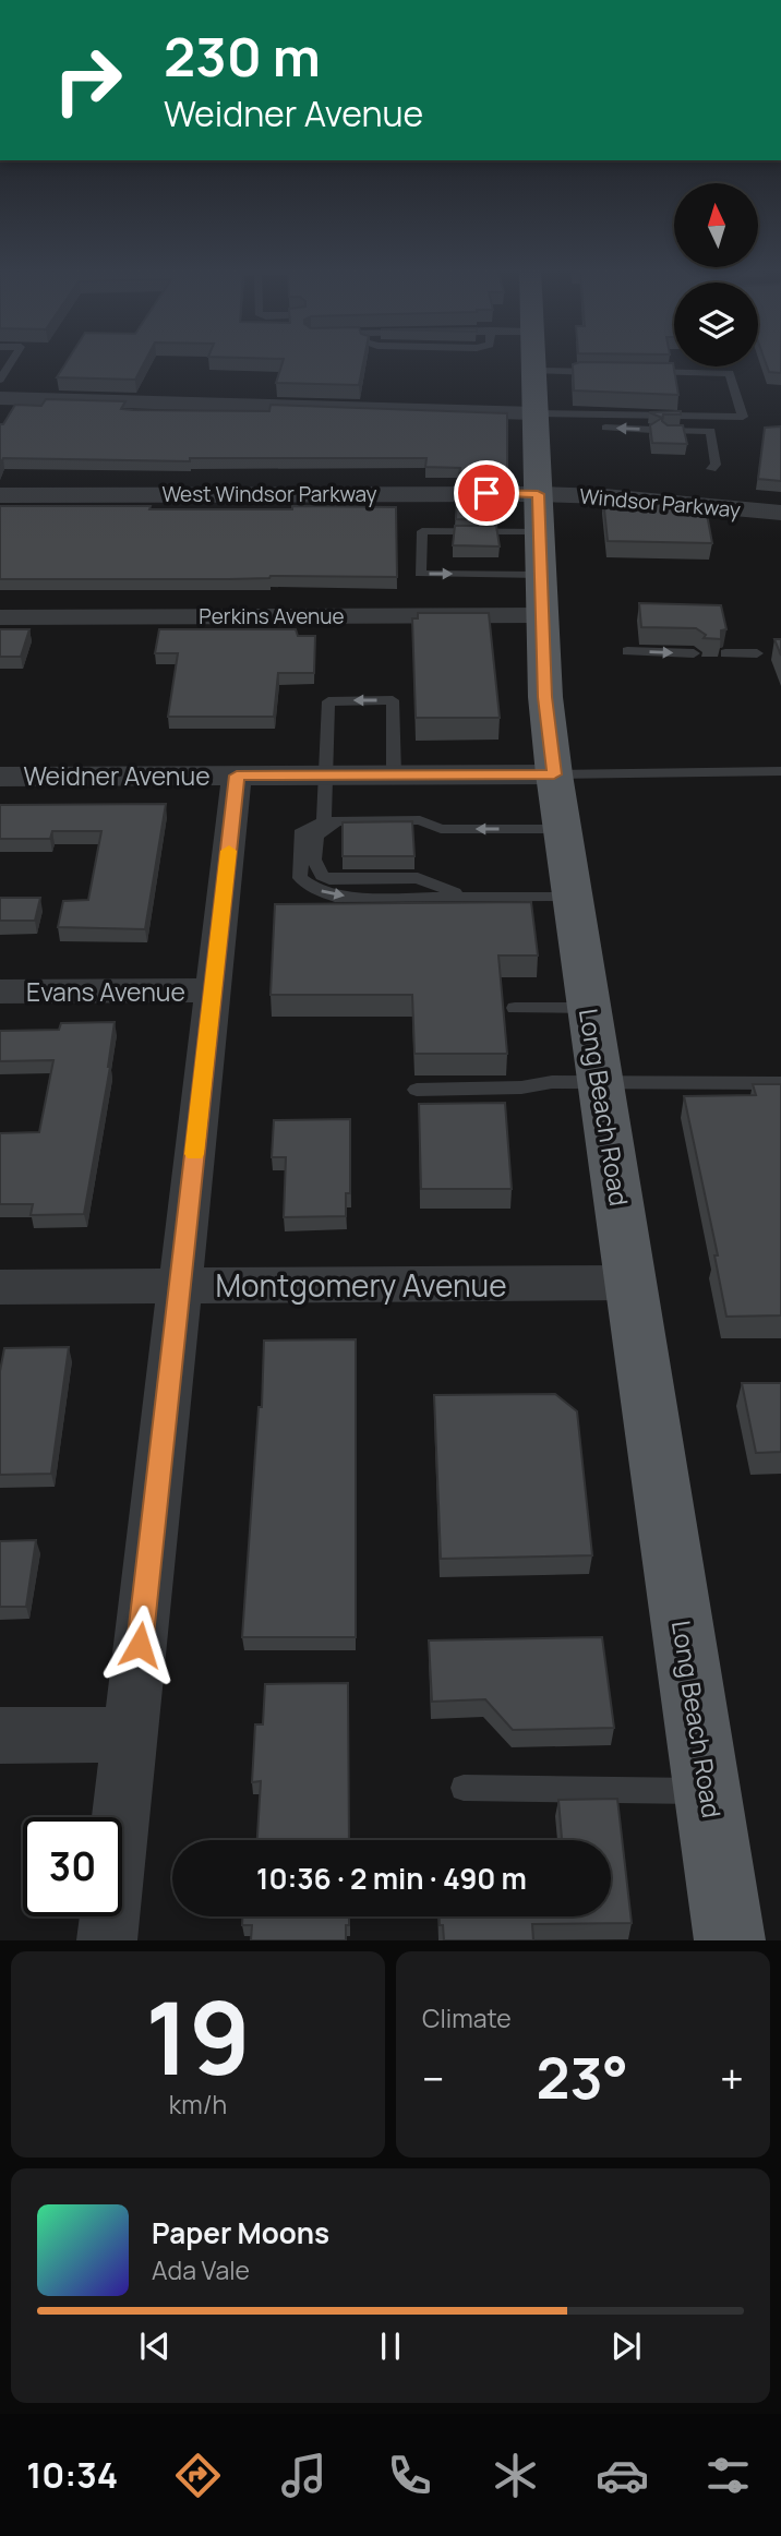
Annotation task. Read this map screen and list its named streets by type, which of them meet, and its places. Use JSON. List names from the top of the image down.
{
  "streets": {
    "main road": ["Long Beach Road"],
    "street": [
      "West Windsor Parkway",
      "Windsor Parkway",
      "Perkins Avenue",
      "Weidner Avenue",
      "Evans Avenue",
      "Montgomery Avenue"
    ]
  },
  "crossings": [
    ["West Windsor Parkway", "Windsor Parkway"],
    ["West Windsor Parkway", "Long Beach Road"],
    ["Windsor Parkway", "Long Beach Road"],
    ["Perkins Avenue", "Long Beach Road"],
    ["Weidner Avenue", "Long Beach Road"],
    ["Long Beach Road", "Montgomery Avenue"]
  ],
  "north": "top",
  "page": {
    "turn": ["230 m", "Weidner Avenue"],
    "limit": "30",
    "trip": "10:36 · 2 min · 490 m",
    "tile": [
      ["19", "km/h"],
      "Climate"
    ],
    "heat": ["−", "23°", "+"],
    "song": ["Paper Moons", "Ada Vale"],
    "tabs": "10:34"
  }
}
